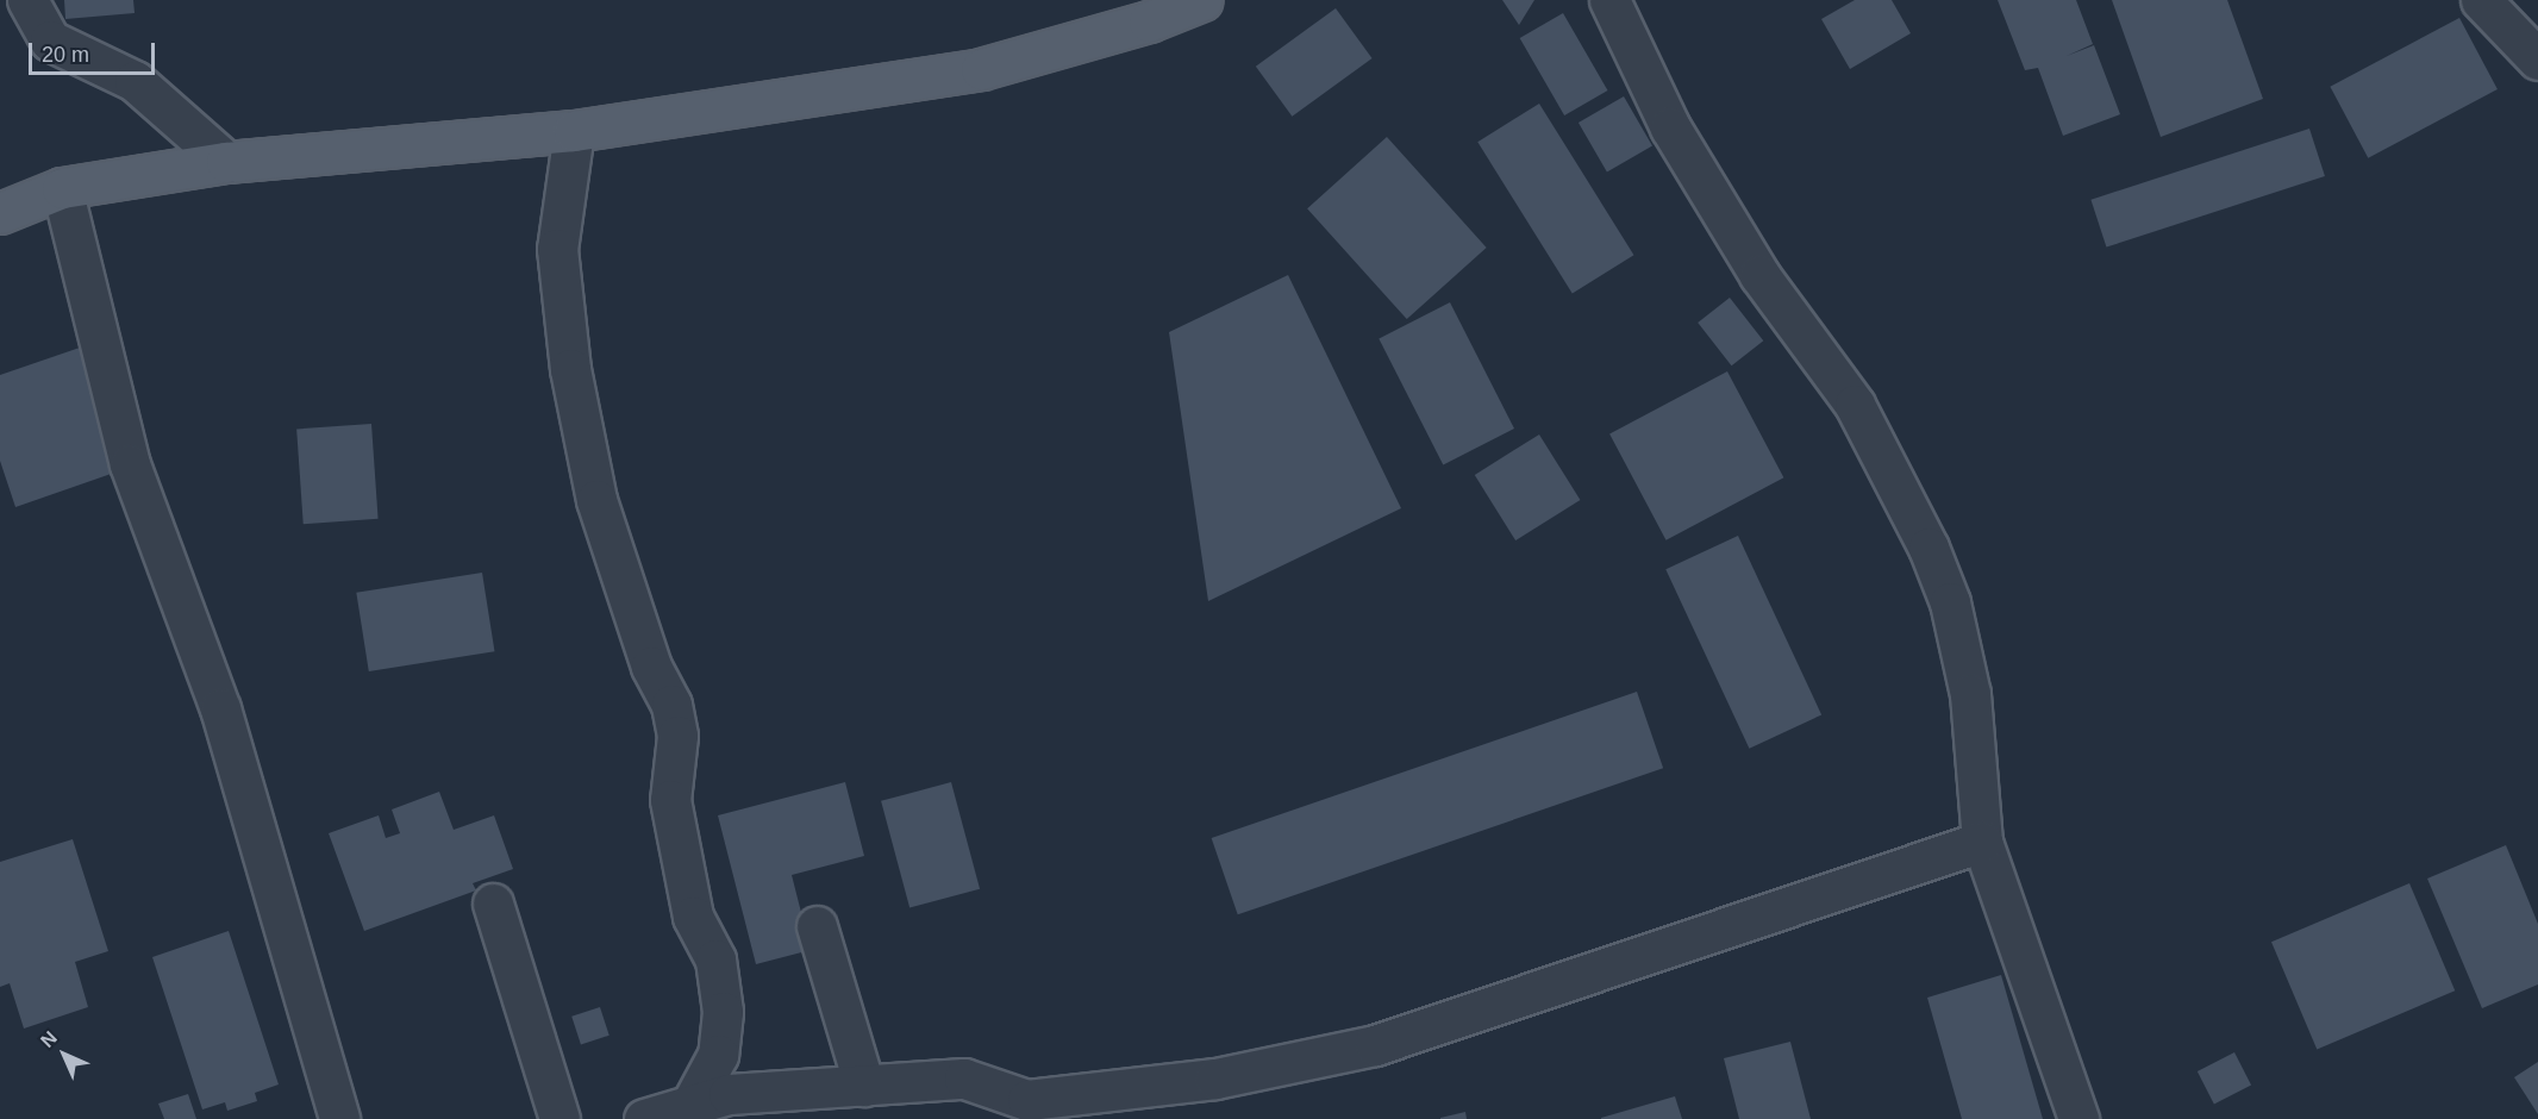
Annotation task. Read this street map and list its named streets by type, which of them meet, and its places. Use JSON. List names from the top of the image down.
{
  "scale_bar": "20 m",
  "north": "top left"
}
